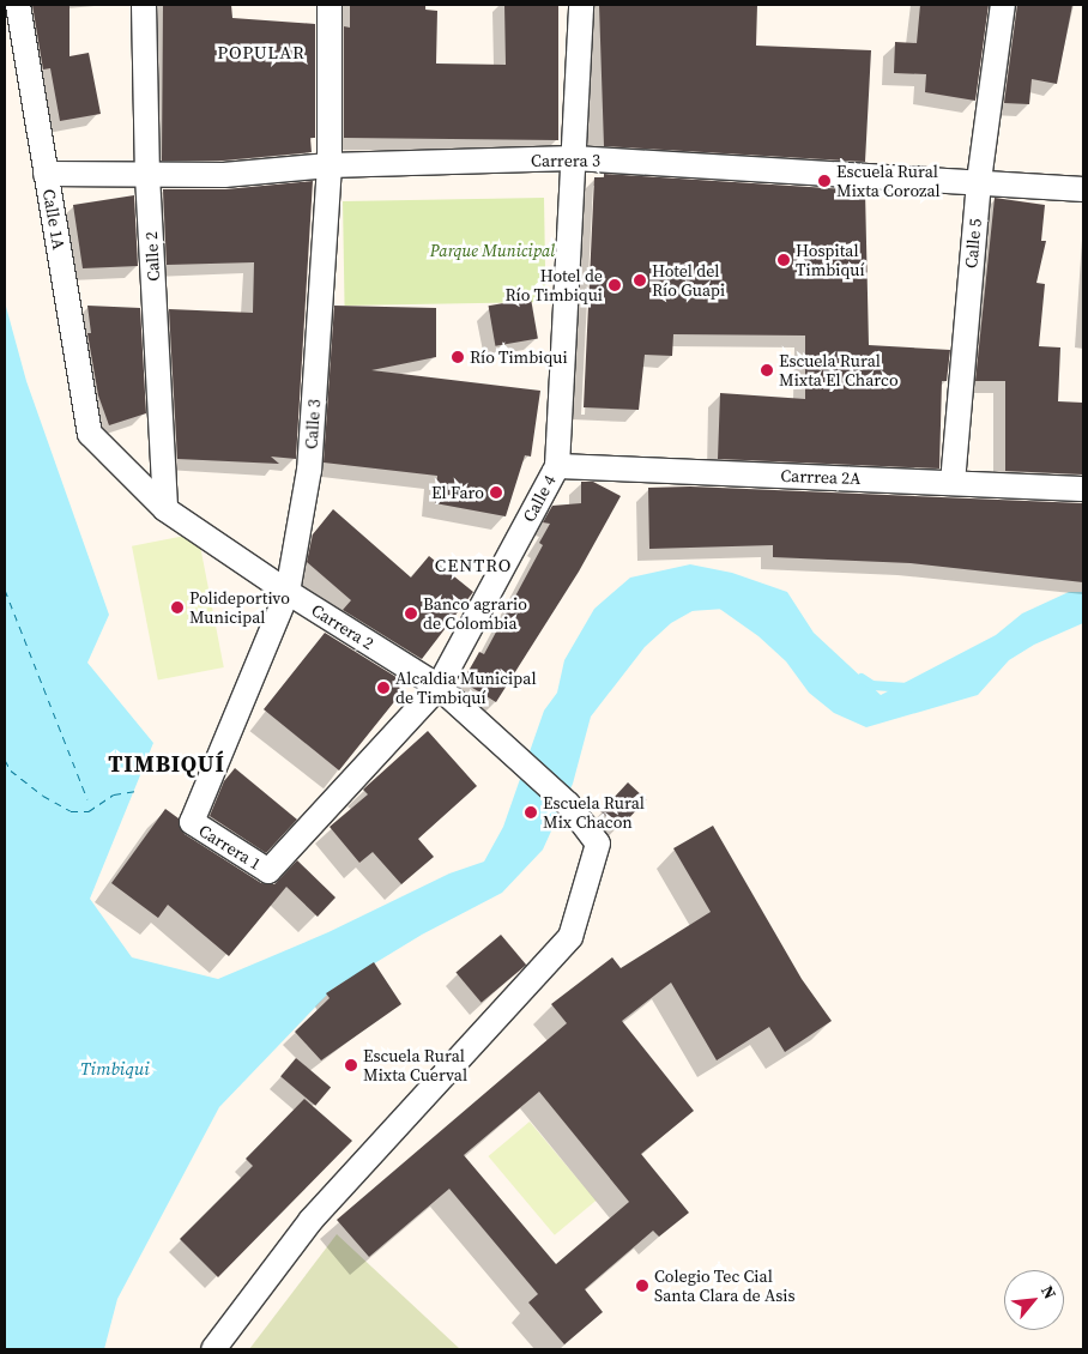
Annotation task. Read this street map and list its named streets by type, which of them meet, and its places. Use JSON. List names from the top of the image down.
{
  "streets": {
    "street": [
      "Carrera 3",
      "Calle 1A",
      "Calle 5",
      "Calle 2",
      "Calle 3",
      "Carrrea 2A",
      "Calle 4",
      "Carrera 2",
      "Carrera 1"
    ]
  },
  "crossings": [
    ["Carrera 3", "Calle 1A"],
    ["Carrera 3", "Calle 5"],
    ["Carrera 3", "Calle 2"],
    ["Carrera 3", "Calle 3"],
    ["Carrera 3", "Calle 4"],
    ["Calle 1A", "Carrera 2"],
    ["Calle 5", "Carrrea 2A"],
    ["Calle 2", "Carrera 2"],
    ["Calle 3", "Carrera 2"],
    ["Calle 3", "Carrera 1"],
    ["Carrrea 2A", "Calle 4"],
    ["Calle 4", "Carrera 2"],
    ["Calle 4", "Carrera 1"]
  ],
  "districts": ["POPULAR", "CENTRO", "TIMBIQUÍ"],
  "water": ["Timbiqui"],
  "parks": ["Parque Municipal"],
  "places": [
    "Escuela Rural Mixta Corozal",
    "Hospital Timbiquí",
    "Hotel del Río Guapi",
    "Hotel de Río Timbiqui",
    "Río Timbiqui",
    "Escuela Rural Mixta El Charco",
    "El Faro",
    "Polideportivo Municipal",
    "Banco agrario de Colombia",
    "Alcaldia Municipal de Timbiquí",
    "Escuela Rural Mix Chacon",
    "Escuela Rural Mixta Cuerval",
    "Colegio Tec Cial Santa Clara de Asis"
  ],
  "north": "top right"
}
